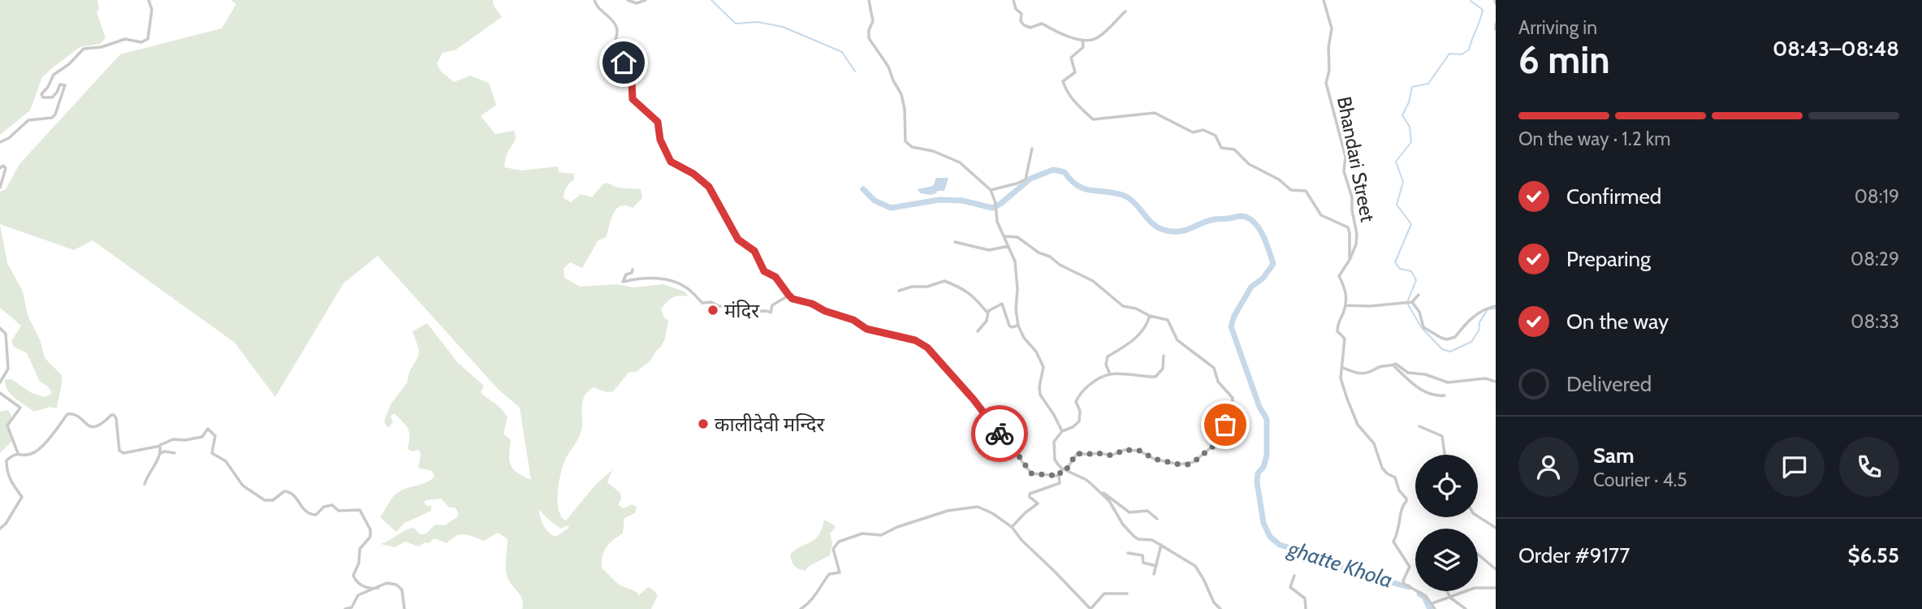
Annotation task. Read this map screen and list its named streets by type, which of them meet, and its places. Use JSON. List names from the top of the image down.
{
  "streets": {
    "street": ["Bhandari Street"]
  },
  "water": ["ghatte Khola"],
  "places": ["मंदिर", "कालीदेवी मन्दिर"],
  "page": {
    "heading": ["6 min", "Arriving in", "08:43–08:48"],
    "panel": [
      "Sam",
      "Courier · 4.5",
      "Order #9177",
      "$6.55"
    ],
    "bar": "On the way · 1.2 km",
    "list": [
      ["Confirmed", "08:19"],
      ["Preparing", "08:29"],
      ["On the way", "08:33"],
      "Delivered"
    ]
  }
}
